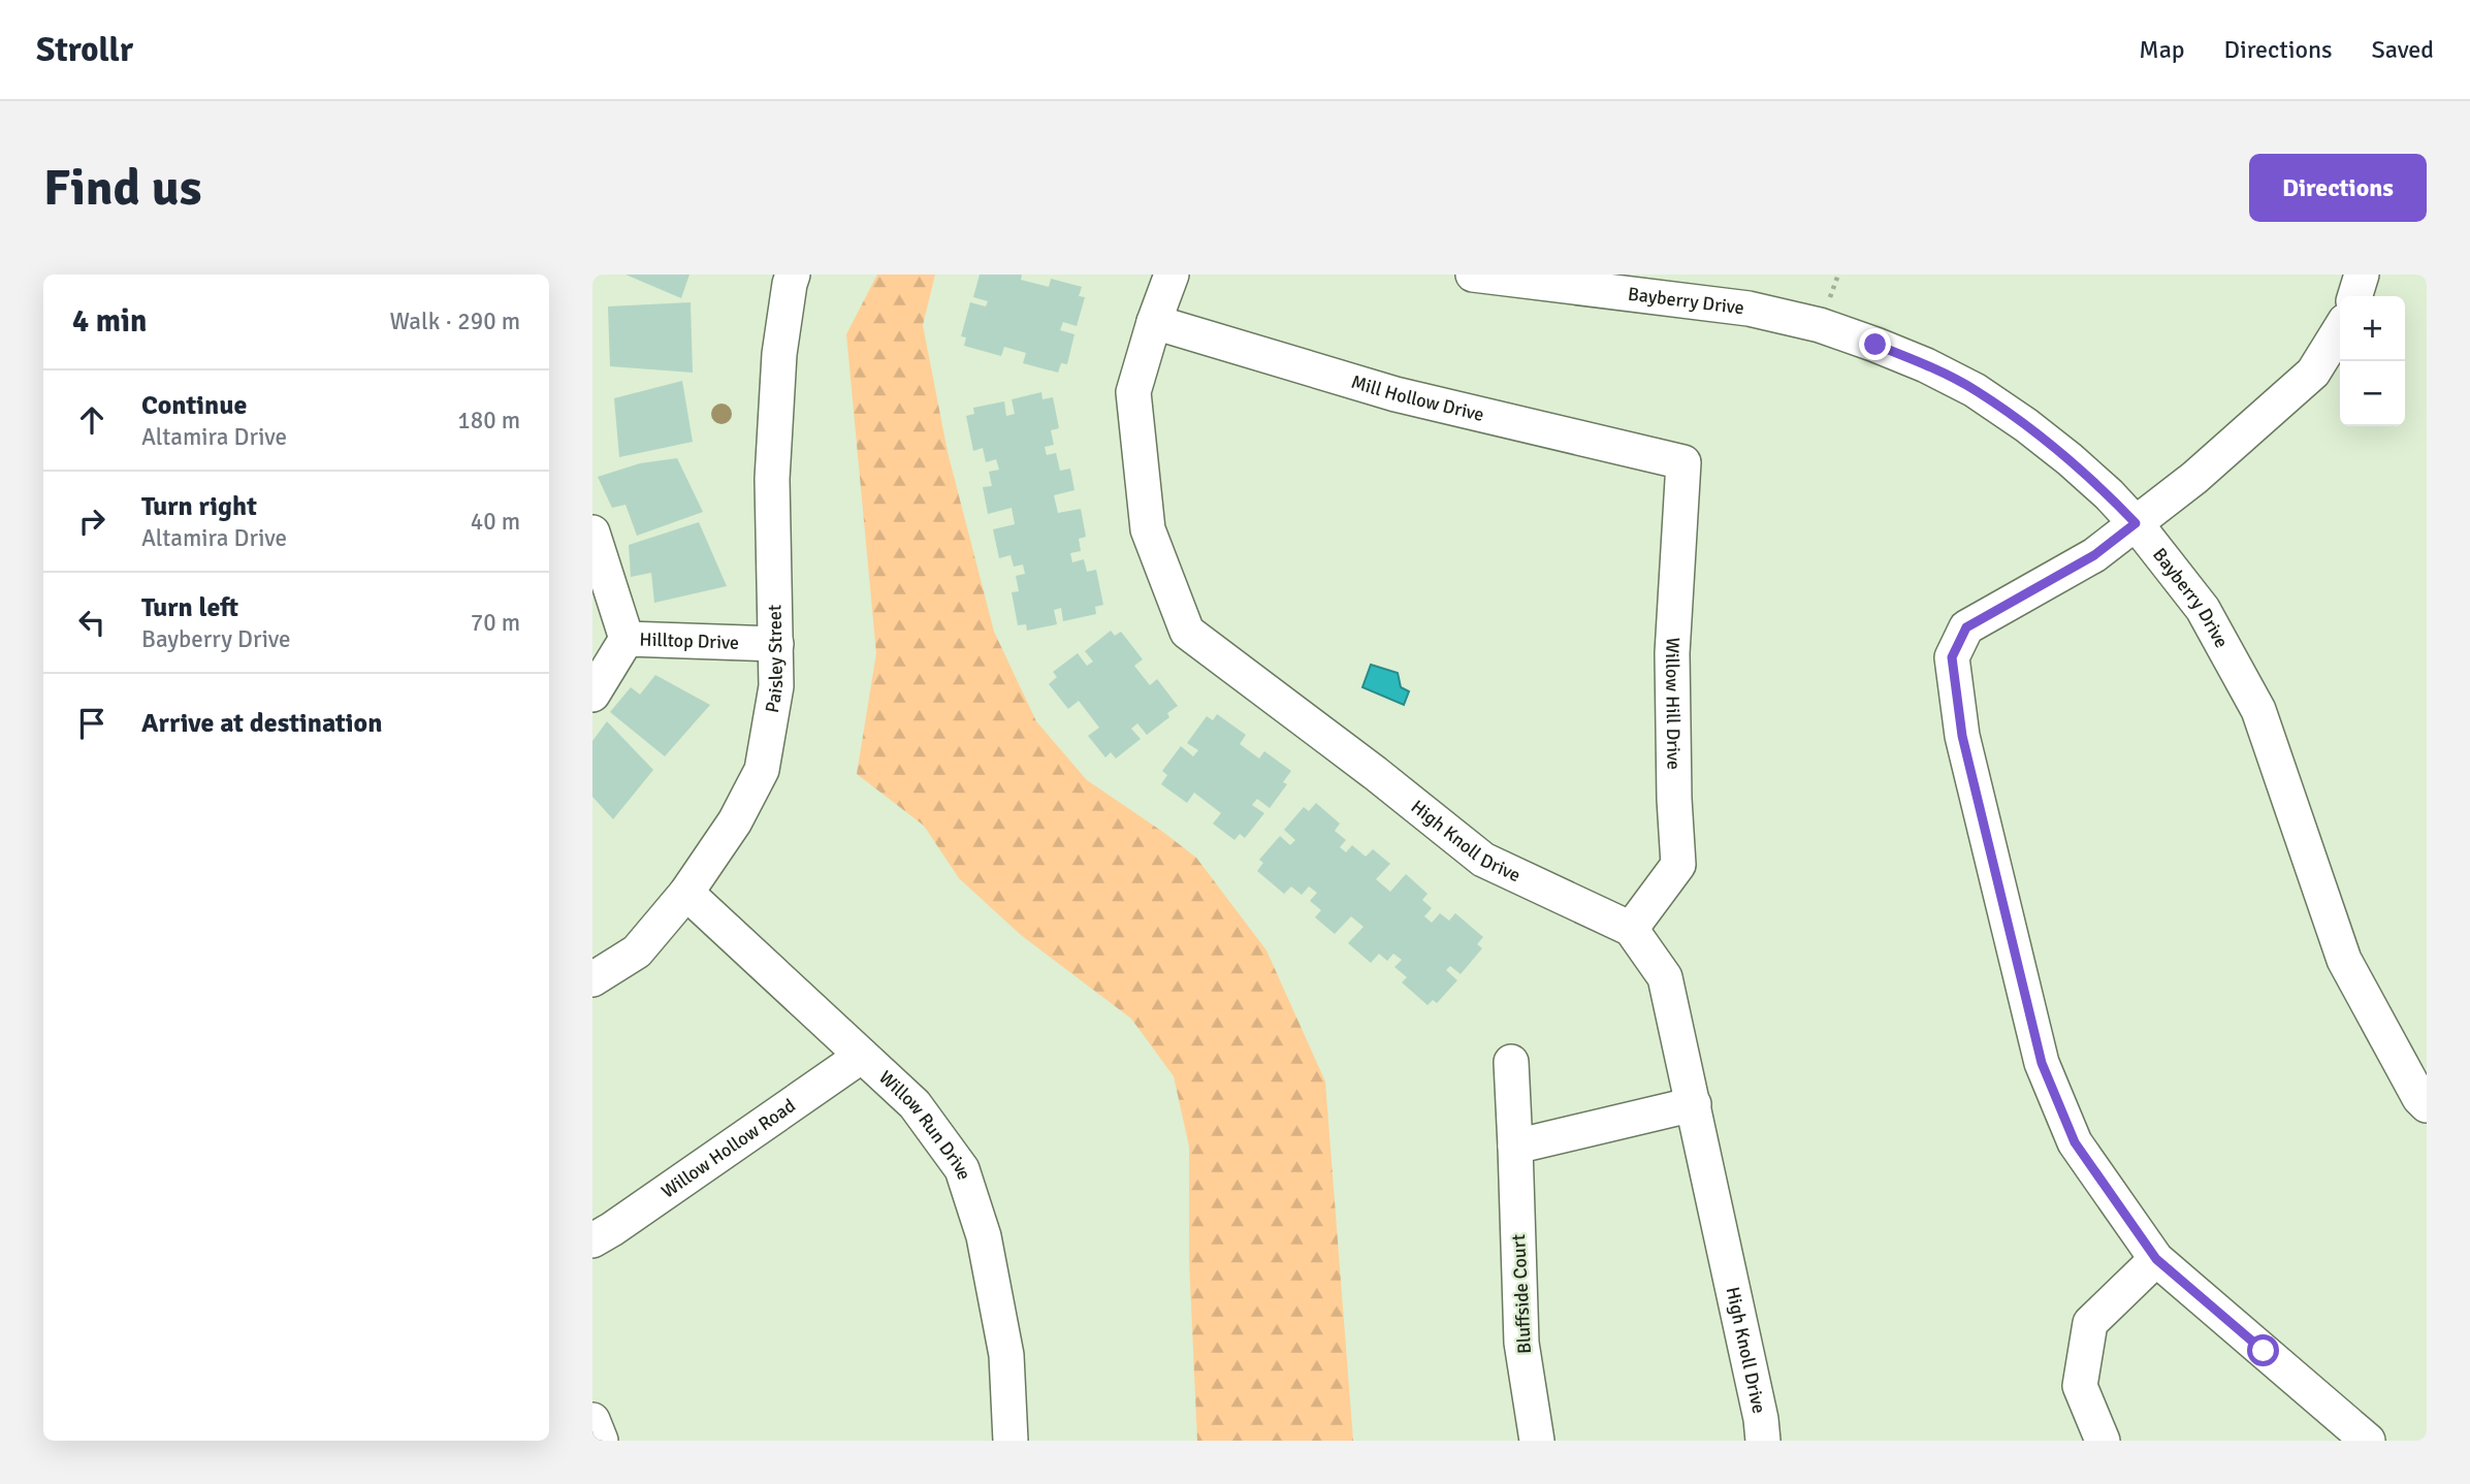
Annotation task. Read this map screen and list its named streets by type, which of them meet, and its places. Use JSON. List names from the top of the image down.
{
  "streets": {
    "street": [
      "Bayberry Drive",
      "Mill Hollow Drive",
      "Hilltop Drive",
      "Paisley Street",
      "Willow Hill Drive",
      "High Knoll Drive",
      "Willow Run Drive",
      "Willow Hollow Road",
      "Bluffside Court"
    ]
  },
  "crossings": [
    ["Mill Hollow Drive", "Willow Hill Drive"],
    ["Mill Hollow Drive", "High Knoll Drive"],
    ["Hilltop Drive", "Paisley Street"],
    ["Paisley Street", "Willow Run Drive"],
    ["Willow Hill Drive", "High Knoll Drive"],
    ["Willow Run Drive", "Willow Hollow Road"]
  ],
  "page": {
    "header": "Strollr",
    "nav": ["Map", "Directions", "Saved"],
    "buttons": "Directions",
    "title": "Find us",
    "heading": ["4 min", "Walk · 290 m"],
    "map_buttons": ["+", "−"],
    "list": [
      ["Continue", "Altamira Drive", "180 m"],
      ["Turn right", "Altamira Drive", "40 m"],
      ["Turn left", "Bayberry Drive", "70 m"],
      "Arrive at destination"
    ]
  }
}
